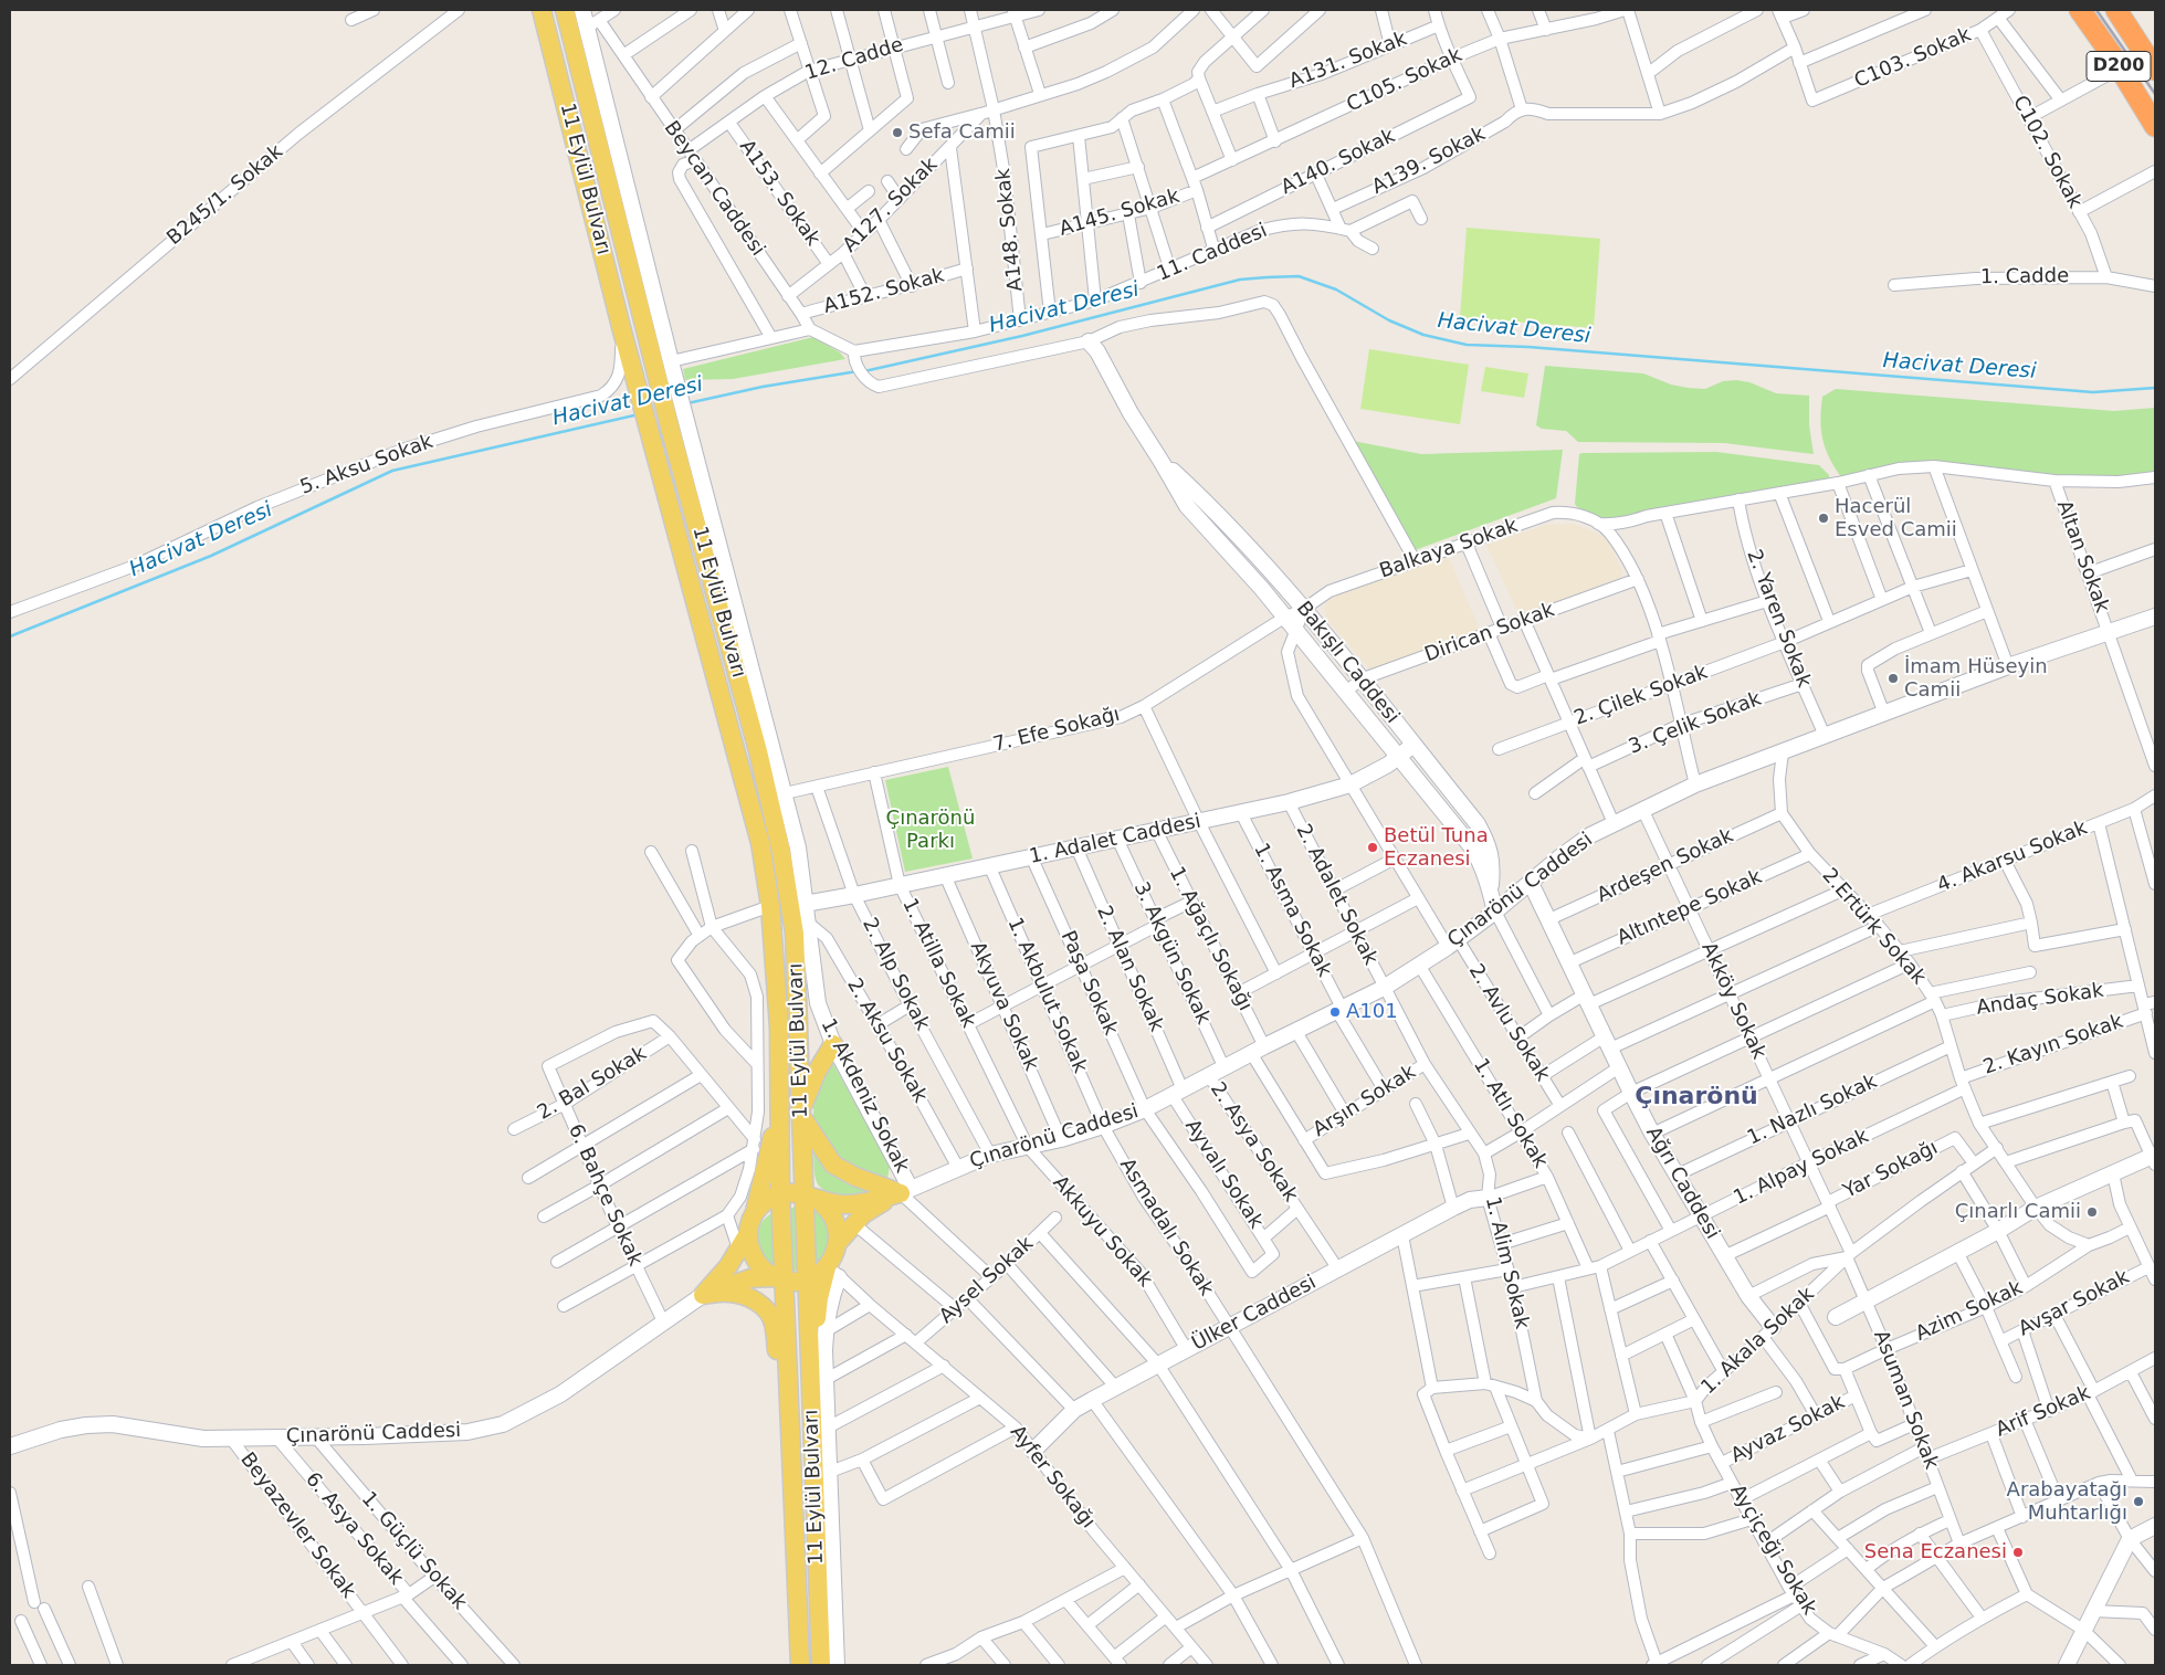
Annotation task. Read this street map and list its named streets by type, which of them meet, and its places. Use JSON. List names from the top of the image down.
{
  "streets": {
    "highway": ["D200"],
    "main road": [
      "11 Eylül Bulvarı",
      "Bakışlı Caddesi",
      "1. Adalet Caddesi",
      "Çınarönü Caddesi",
      "1. Akdeniz Sokak",
      "Ağrı Caddesi",
      "Ülker Caddesi"
    ],
    "street": [
      "C103. Sokak",
      "12. Cadde",
      "A131. Sokak",
      "C105. Sokak",
      "C102. Sokak",
      "A139. Sokak",
      "A140. Sokak",
      "Beycan Caddesi",
      "A153. Sokak",
      "B245/1. Sokak",
      "A127. Sokak",
      "A145. Sokak",
      "A148. Sokak",
      "11. Caddesi",
      "1. Cadde",
      "A152. Sokak",
      "5. Aksu Sokak",
      "Balkaya Sokak",
      "Altan Sokak",
      "2. Yaren Sokak",
      "Dirican Sokak",
      "2. Çilek Sokak",
      "3. Çelik Sokak",
      "7. Efe Sokağı",
      "4. Akarsu Sokak",
      "Ardeşen Sokak",
      "2. Adalet Sokak",
      "Altıntepe Sokak",
      "1. Asma Sokak",
      "2.Ertürk Sokak",
      "1. Ağaçlı Sokağı",
      "3. Akgün Sokak",
      "1. Atilla Sokak",
      "2. Alan Sokak",
      "2. Alp Sokak",
      "Paşa Sokak",
      "1. Akbulut Sokak",
      "Andaç Sokak",
      "Akköy Sokak",
      "Akyuva Sokak",
      "2. Avlu Sokak",
      "2. Aksu Sokak",
      "2. Kayın Sokak",
      "2. Bal Sokak",
      "Arşın Sokak",
      "1. Nazlı Sokak",
      "1. Atlı Sokak",
      "2. Asya Sokak",
      "1. Alpay Sokak",
      "Yar Sokağı",
      "Ayvalı Sokak",
      "6. Bahçe Sokak",
      "Asmadalı Sokak",
      "Akkuyu Sokak",
      "1. Alim Sokak",
      "Aysel Sokak",
      "Avşar Sokak",
      "Azim Sokak",
      "1. Akala Sokak",
      "Asuman Sokak",
      "Arif Sokak",
      "Ayvaz Sokak",
      "Ayfer Sokağı",
      "Beyazevler Sokak",
      "6. Asya Sokak",
      "Ayçiçeği Sokak",
      "1. Güçlü Sokak"
    ]
  },
  "crossings": [
    ["C103. Sokak", "C102. Sokak"],
    ["12. Cadde", "Beycan Caddesi"],
    ["12. Cadde", "A153. Sokak"],
    ["12. Cadde", "A148. Sokak"],
    ["C105. Sokak", "A140. Sokak"],
    ["C102. Sokak", "1. Cadde"],
    ["11 Eylül Bulvarı", "5. Aksu Sokak"],
    ["11 Eylül Bulvarı", "1. Akdeniz Sokak"],
    ["11 Eylül Bulvarı", "Aysel Sokak"],
    ["Beycan Caddesi", "A127. Sokak"],
    ["Beycan Caddesi", "A152. Sokak"],
    ["A153. Sokak", "A127. Sokak"],
    ["A127. Sokak", "A148. Sokak"],
    ["A148. Sokak", "11. Caddesi"],
    ["Balkaya Sokak", "Bakışlı Caddesi"],
    ["Balkaya Sokak", "7. Efe Sokağı"],
    ["Balkaya Sokak", "2. Avlu Sokak"],
    ["Altan Sokak", "Çınarönü Caddesi"],
    ["2. Yaren Sokak", "2. Çilek Sokak"],
    ["2. Yaren Sokak", "3. Çelik Sokak"],
    ["2. Yaren Sokak", "Çınarönü Caddesi"],
    ["Dirican Sokak", "Bakışlı Caddesi"],
    ["Bakışlı Caddesi", "7. Efe Sokağı"],
    ["Bakışlı Caddesi", "1. Adalet Caddesi"],
    ["Bakışlı Caddesi", "Çınarönü Caddesi"],
    ["Bakışlı Caddesi", "2. Avlu Sokak"],
    ["7. Efe Sokağı", "1. Atilla Sokak"],
    ["7. Efe Sokağı", "2. Alp Sokak"],
    ["7. Efe Sokağı", "2. Avlu Sokak"],
    ["7. Efe Sokağı", "1. Akdeniz Sokak"],
    ["1. Adalet Caddesi", "2. Adalet Sokak"],
    ["1. Adalet Caddesi", "1. Asma Sokak"],
    ["1. Adalet Caddesi", "1. Ağaçlı Sokağı"],
    ["1. Adalet Caddesi", "3. Akgün Sokak"],
    ["1. Adalet Caddesi", "1. Atilla Sokak"],
    ["1. Adalet Caddesi", "2. Alan Sokak"],
    ["1. Adalet Caddesi", "2. Alp Sokak"],
    ["1. Adalet Caddesi", "Paşa Sokak"],
    ["1. Adalet Caddesi", "1. Akbulut Sokak"],
    ["1. Adalet Caddesi", "Akyuva Sokak"],
    ["1. Adalet Caddesi", "2. Avlu Sokak"],
    ["1. Adalet Caddesi", "1. Akdeniz Sokak"],
    ["4. Akarsu Sokak", "2.Ertürk Sokak"],
    ["Ardeşen Sokak", "2.Ertürk Sokak"],
    ["Ardeşen Sokak", "Akköy Sokak"],
    ["Ardeşen Sokak", "Ağrı Caddesi"],
    ["Çınarönü Caddesi", "2. Adalet Sokak"],
    ["Çınarönü Caddesi", "1. Asma Sokak"],
    ["Çınarönü Caddesi", "1. Ağaçlı Sokağı"],
    ["Çınarönü Caddesi", "3. Akgün Sokak"],
    ["Çınarönü Caddesi", "1. Atilla Sokak"],
    ["Çınarönü Caddesi", "2. Alan Sokak"],
    ["Çınarönü Caddesi", "2. Alp Sokak"],
    ["Çınarönü Caddesi", "Paşa Sokak"],
    ["Çınarönü Caddesi", "1. Akbulut Sokak"],
    ["Çınarönü Caddesi", "Akköy Sokak"],
    ["Çınarönü Caddesi", "Akyuva Sokak"],
    ["Çınarönü Caddesi", "2. Avlu Sokak"],
    ["Çınarönü Caddesi", "2. Aksu Sokak"],
    ["Çınarönü Caddesi", "1. Akdeniz Sokak"],
    ["Çınarönü Caddesi", "1. Atlı Sokak"],
    ["Çınarönü Caddesi", "2. Asya Sokak"],
    ["Çınarönü Caddesi", "Ayvalı Sokak"],
    ["Çınarönü Caddesi", "Ağrı Caddesi"],
    ["Çınarönü Caddesi", "6. Bahçe Sokak"],
    ["Çınarönü Caddesi", "Asmadalı Sokak"],
    ["Çınarönü Caddesi", "Akkuyu Sokak"],
    ["Çınarönü Caddesi", "1. Alim Sokak"],
    ["Çınarönü Caddesi", "Beyazevler Sokak"],
    ["Çınarönü Caddesi", "6. Asya Sokak"],
    ["Çınarönü Caddesi", "1. Güçlü Sokak"],
    ["2. Adalet Sokak", "1. Alim Sokak"],
    ["Altıntepe Sokak", "2.Ertürk Sokak"],
    ["Altıntepe Sokak", "Akköy Sokak"],
    ["Altıntepe Sokak", "Ağrı Caddesi"],
    ["1. Asma Sokak", "Arşın Sokak"],
    ["2.Ertürk Sokak", "Andaç Sokak"],
    ["2.Ertürk Sokak", "2. Kayın Sokak"],
    ["2.Ertürk Sokak", "1. Nazlı Sokak"],
    ["2.Ertürk Sokak", "1. Alpay Sokak"],
    ["2.Ertürk Sokak", "Azim Sokak"],
    ["2.Ertürk Sokak", "1. Akala Sokak"],
    ["1. Ağaçlı Sokağı", "Arşın Sokak"],
    ["1. Atilla Sokak", "Akkuyu Sokak"],
    ["2. Alan Sokak", "Ayvalı Sokak"],
    ["Paşa Sokak", "Ayvalı Sokak"],
    ["1. Akbulut Sokak", "Asmadalı Sokak"],
    ["Akköy Sokak", "1. Nazlı Sokak"],
    ["Akköy Sokak", "1. Alpay Sokak"],
    ["Akköy Sokak", "Yar Sokağı"],
    ["Akköy Sokak", "1. Akala Sokak"],
    ["Akköy Sokak", "Asuman Sokak"],
    ["2. Aksu Sokak", "1. Akdeniz Sokak"],
    ["2. Kayın Sokak", "1. Alpay Sokak"],
    ["2. Bal Sokak", "6. Bahçe Sokak"],
    ["Arşın Sokak", "1. Alim Sokak"],
    ["1. Nazlı Sokak", "Ağrı Caddesi"],
    ["1. Atlı Sokak", "1. Alpay Sokak"],
    ["2. Asya Sokak", "Ayvalı Sokak"],
    ["2. Asya Sokak", "Ülker Caddesi"],
    ["1. Alpay Sokak", "Ağrı Caddesi"],
    ["1. Alpay Sokak", "1. Alim Sokak"],
    ["Yar Sokağı", "1. Akala Sokak"],
    ["Ağrı Caddesi", "1. Akala Sokak"],
    ["Asmadalı Sokak", "Ülker Caddesi"],
    ["Akkuyu Sokak", "Ülker Caddesi"],
    ["1. Alim Sokak", "Ülker Caddesi"],
    ["Aysel Sokak", "Ayfer Sokağı"],
    ["Azim Sokak", "Asuman Sokak"],
    ["Ülker Caddesi", "Ayfer Sokağı"],
    ["1. Akala Sokak", "Asuman Sokak"],
    ["1. Akala Sokak", "Ayçiçeği Sokak"],
    ["Asuman Sokak", "Arif Sokak"],
    ["Ayvaz Sokak", "Ayçiçeği Sokak"]
  ],
  "districts": ["Çınarönü"],
  "water": ["Hacivat Deresi"],
  "parks": ["Çınarönü Parkı"],
  "places": [
    "Sefa Camii",
    "Hacerül Esved Camii",
    "İmam Hüseyin Camii",
    "Betül Tuna Eczanesi",
    "A101",
    "Çınarlı Camii",
    "Arabayatağı Muhtarlığı",
    "Sena Eczanesi"
  ]
}
